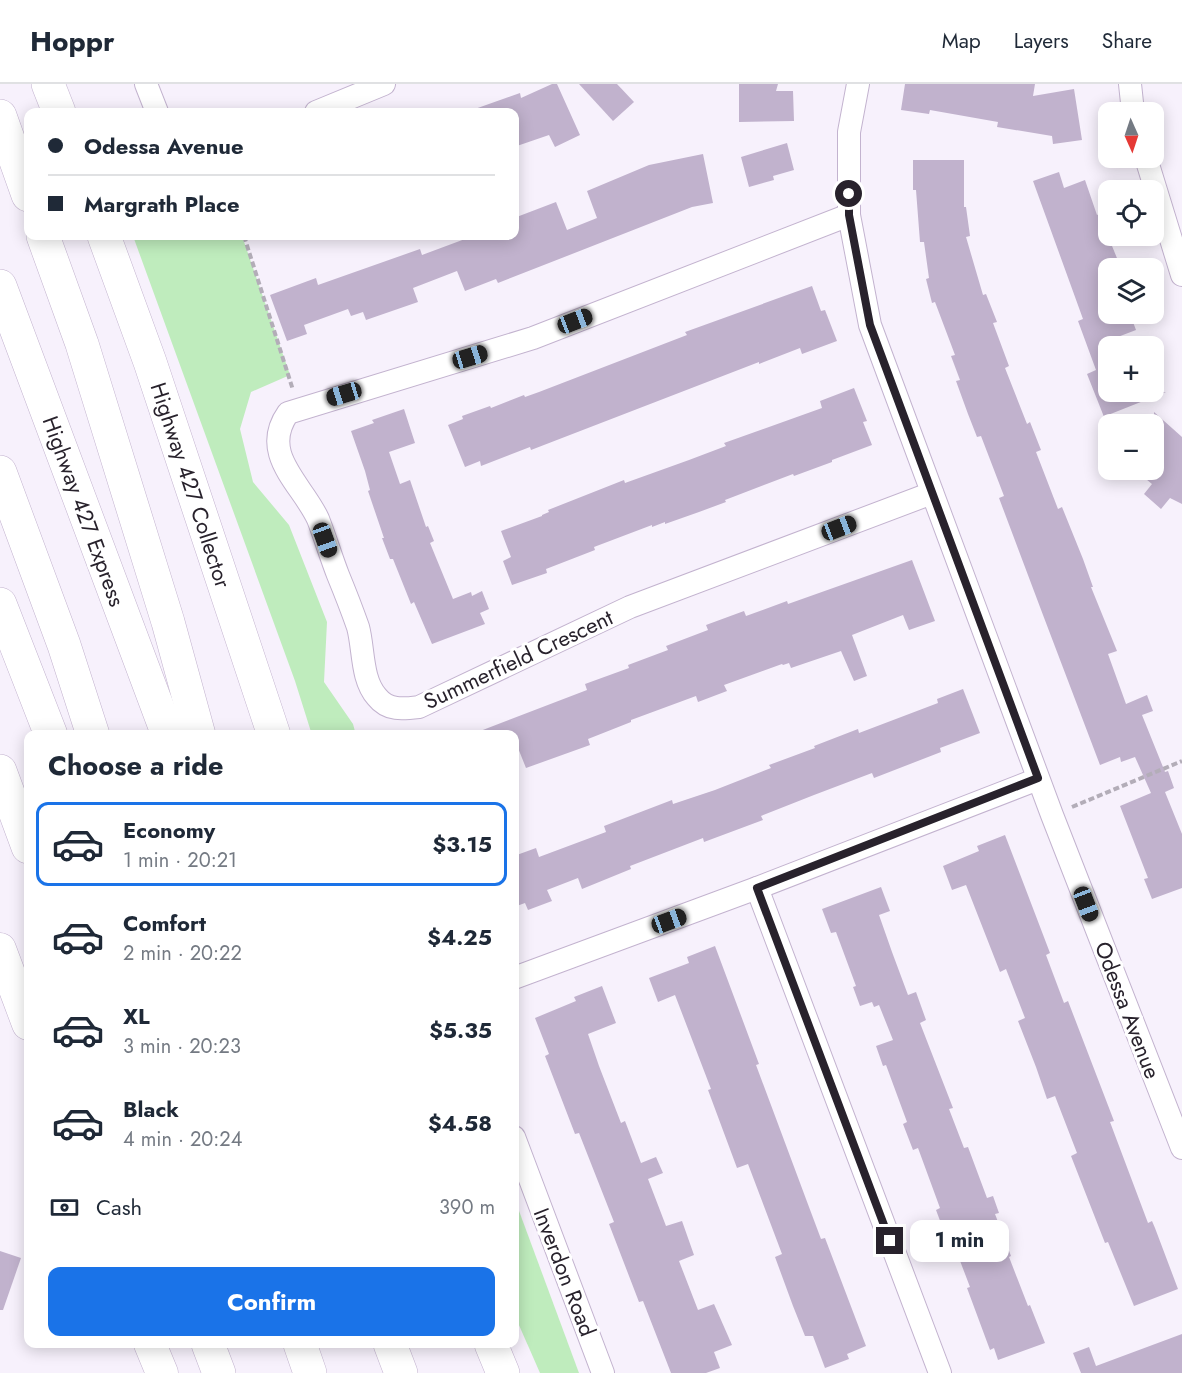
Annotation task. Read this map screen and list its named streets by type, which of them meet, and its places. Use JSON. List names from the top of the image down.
{
  "streets": {
    "highway": ["Highway 427 Collector", "Highway 427 Express"],
    "street": ["Summerfield Crescent", "Odessa Avenue", "Inverdon Road"]
  },
  "crossings": [
    ["Summerfield Crescent", "Odessa Avenue"]
  ],
  "north": "bottom",
  "page": {
    "header": "Hoppr",
    "nav": ["Map", "Layers", "Share"],
    "map_buttons": ["+", "−"],
    "banner": ["Odessa Avenue", "Margrath Place"],
    "heading": "Choose a ride",
    "list": [
      {
        "name": "Economy",
        "note": "1 min · 20:21",
        "value": "$3.15"
      },
      {
        "name": "Comfort",
        "note": "2 min · 20:22",
        "value": "$4.25"
      },
      {
        "name": "XL",
        "note": "3 min · 20:23",
        "value": "$5.35"
      },
      {
        "name": "Black",
        "note": "4 min · 20:24",
        "value": "$4.58"
      }
    ],
    "pay": ["Cash", "390 m"],
    "bubble": "1 min",
    "buttons": "Confirm"
  }
}
